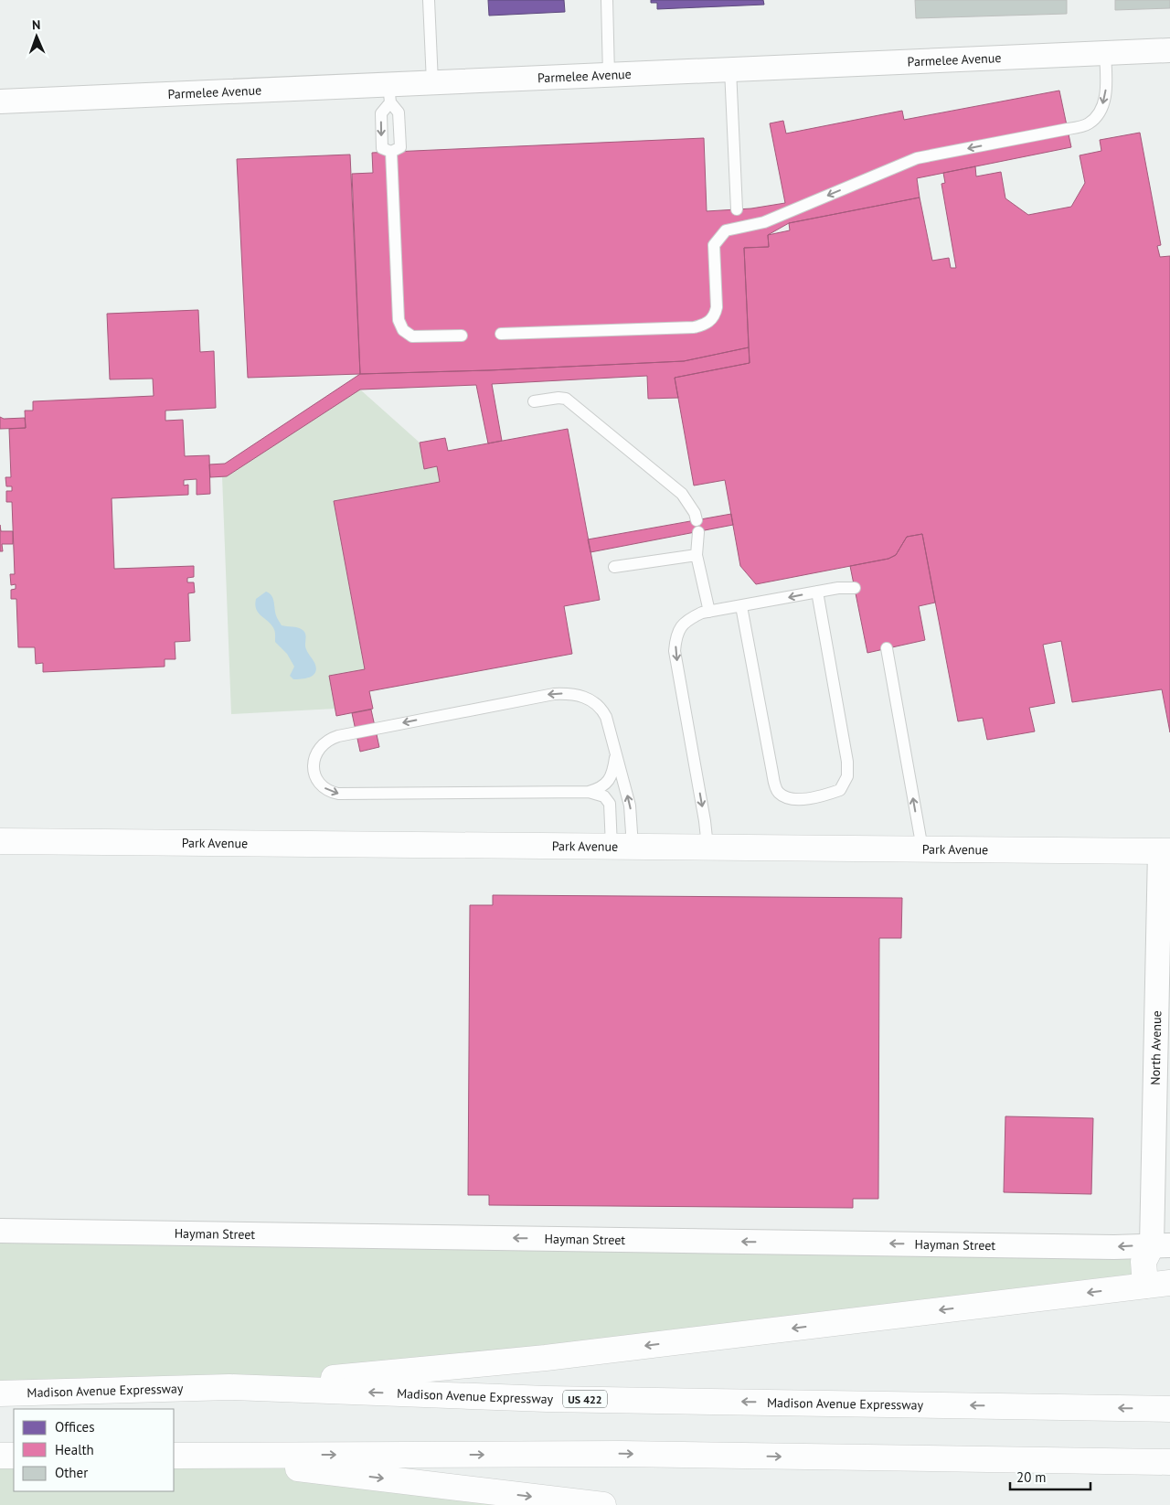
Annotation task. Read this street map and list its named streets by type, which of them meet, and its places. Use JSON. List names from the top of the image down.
{
  "streets": {
    "main road": ["Park Avenue", "Madison Avenue Expressway", "US 422"],
    "street": ["Parmelee Avenue", "North Avenue", "Hayman Street"]
  },
  "crossings": [
    ["Park Avenue", "North Avenue"],
    ["North Avenue", "Hayman Street"]
  ],
  "one_way": ["Hayman Street"],
  "legend": ["Offices", "Health", "Other"],
  "scale_bar": "20 m",
  "north": "top"
}
